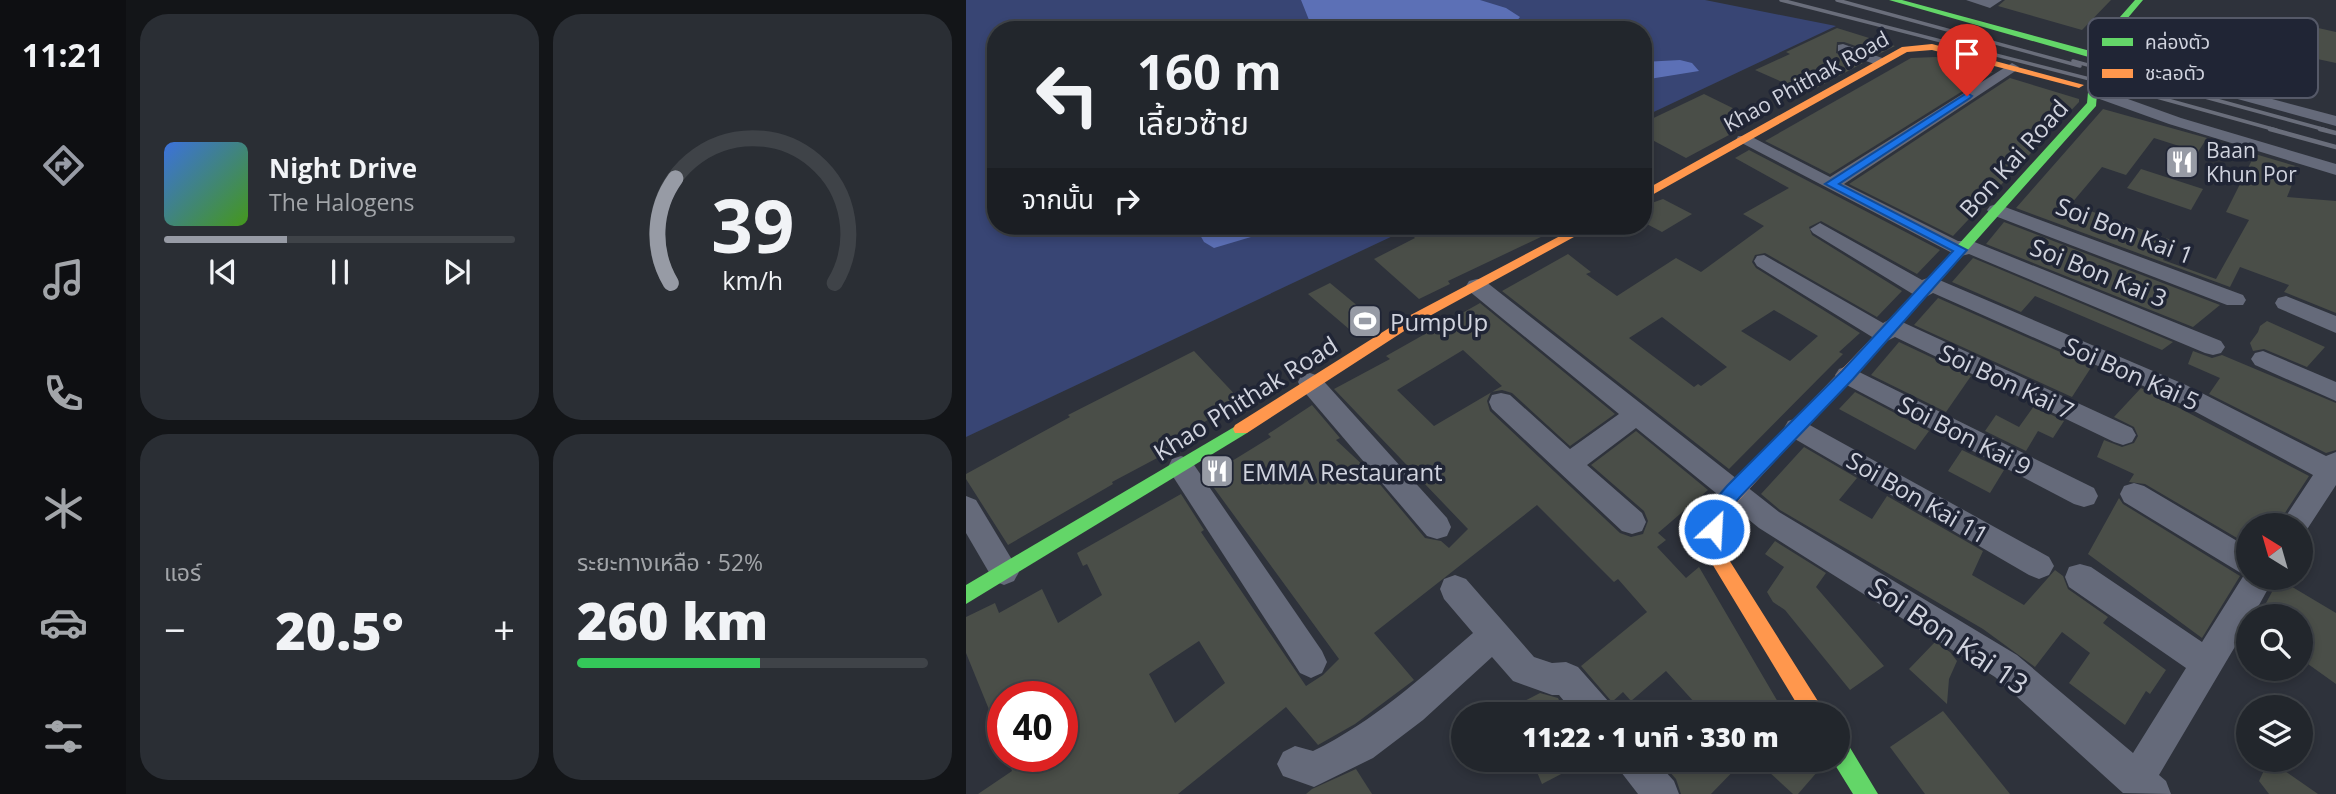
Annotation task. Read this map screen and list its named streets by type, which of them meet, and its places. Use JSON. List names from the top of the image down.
{
  "streets": {
    "street": [
      "Khao Phithak Road",
      "Bon Kai Road",
      "Soi Bon Kai 1",
      "Soi Bon Kai 3",
      "Soi Bon Kai 5",
      "Soi Bon Kai 7",
      "Soi Bon Kai 9",
      "Soi Bon Kai 11",
      "Soi Bon Kai 13"
    ]
  },
  "crossings": [
    ["Khao Phithak Road", "Soi Bon Kai 3"],
    ["Khao Phithak Road", "Soi Bon Kai 13"],
    ["Bon Kai Road", "Soi Bon Kai 1"],
    ["Bon Kai Road", "Soi Bon Kai 3"],
    ["Bon Kai Road", "Soi Bon Kai 5"],
    ["Bon Kai Road", "Soi Bon Kai 7"],
    ["Bon Kai Road", "Soi Bon Kai 9"],
    ["Bon Kai Road", "Soi Bon Kai 11"],
    ["Bon Kai Road", "Soi Bon Kai 13"]
  ],
  "places": {
    "restaurant": ["Baan Khun Por", "EMMA Restaurant"],
    "sports": ["PumpUp"]
  },
  "legend": ["คล่องตัว", "ชะลอตัว"],
  "north": "top left",
  "page": {
    "tabs": "11:21",
    "turn": ["160 m", "เลี้ยวซ้าย"],
    "song": ["Night Drive", "The Halogens"],
    "then": "จากนั้น",
    "tile": [
      "แอร์",
      ["ระยะทางเหลือ · 52%", "260 km"]
    ],
    "heat": ["−", "20.5°", "+"],
    "limit": "40",
    "trip": "11:22 · 1 นาที · 330 m",
    "gauge": ["39", "km/h"]
  }
}
